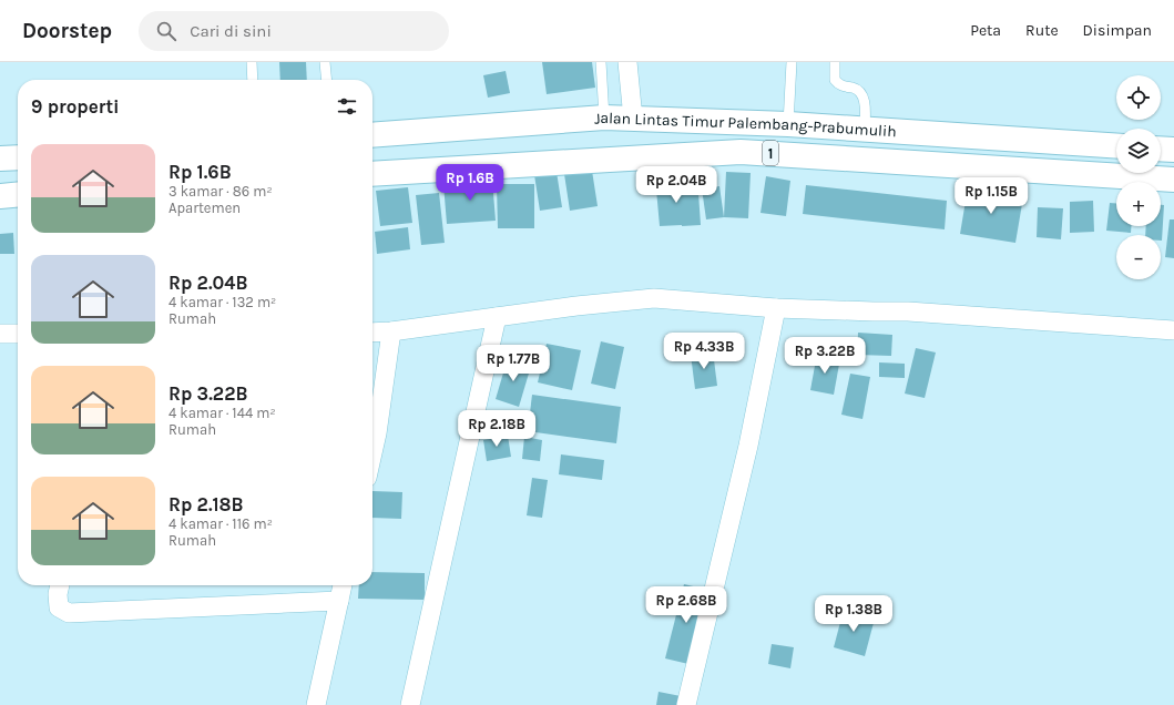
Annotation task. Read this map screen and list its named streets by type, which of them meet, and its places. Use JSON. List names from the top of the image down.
{
  "streets": {
    "highway": ["Jalan Lintas Timur Palembang-Prabumulih", "1"]
  },
  "page": {
    "header": "Doorstep",
    "search": "Cari di sini",
    "nav": ["Peta", "Rute", "Disimpan"],
    "map_buttons": ["+", "−"],
    "heading": "9 properti",
    "list": [
      {
        "name": "Rp 1.6B",
        "note": "3 kamar · 86 m² · Apartemen"
      },
      {
        "name": "Rp 2.04B",
        "note": "4 kamar · 132 m² · Rumah"
      },
      {
        "name": "Rp 3.22B",
        "note": "4 kamar · 144 m² · Rumah"
      },
      {
        "name": "Rp 2.18B",
        "note": "4 kamar · 116 m² · Rumah"
      }
    ],
    "price": [
      "Rp 1.6B",
      "Rp 2.04B",
      "Rp 1.15B",
      "Rp 4.33B",
      "Rp 3.22B",
      "Rp 1.77B",
      "Rp 2.18B",
      "Rp 2.68B",
      "Rp 1.38B"
    ]
  }
}
